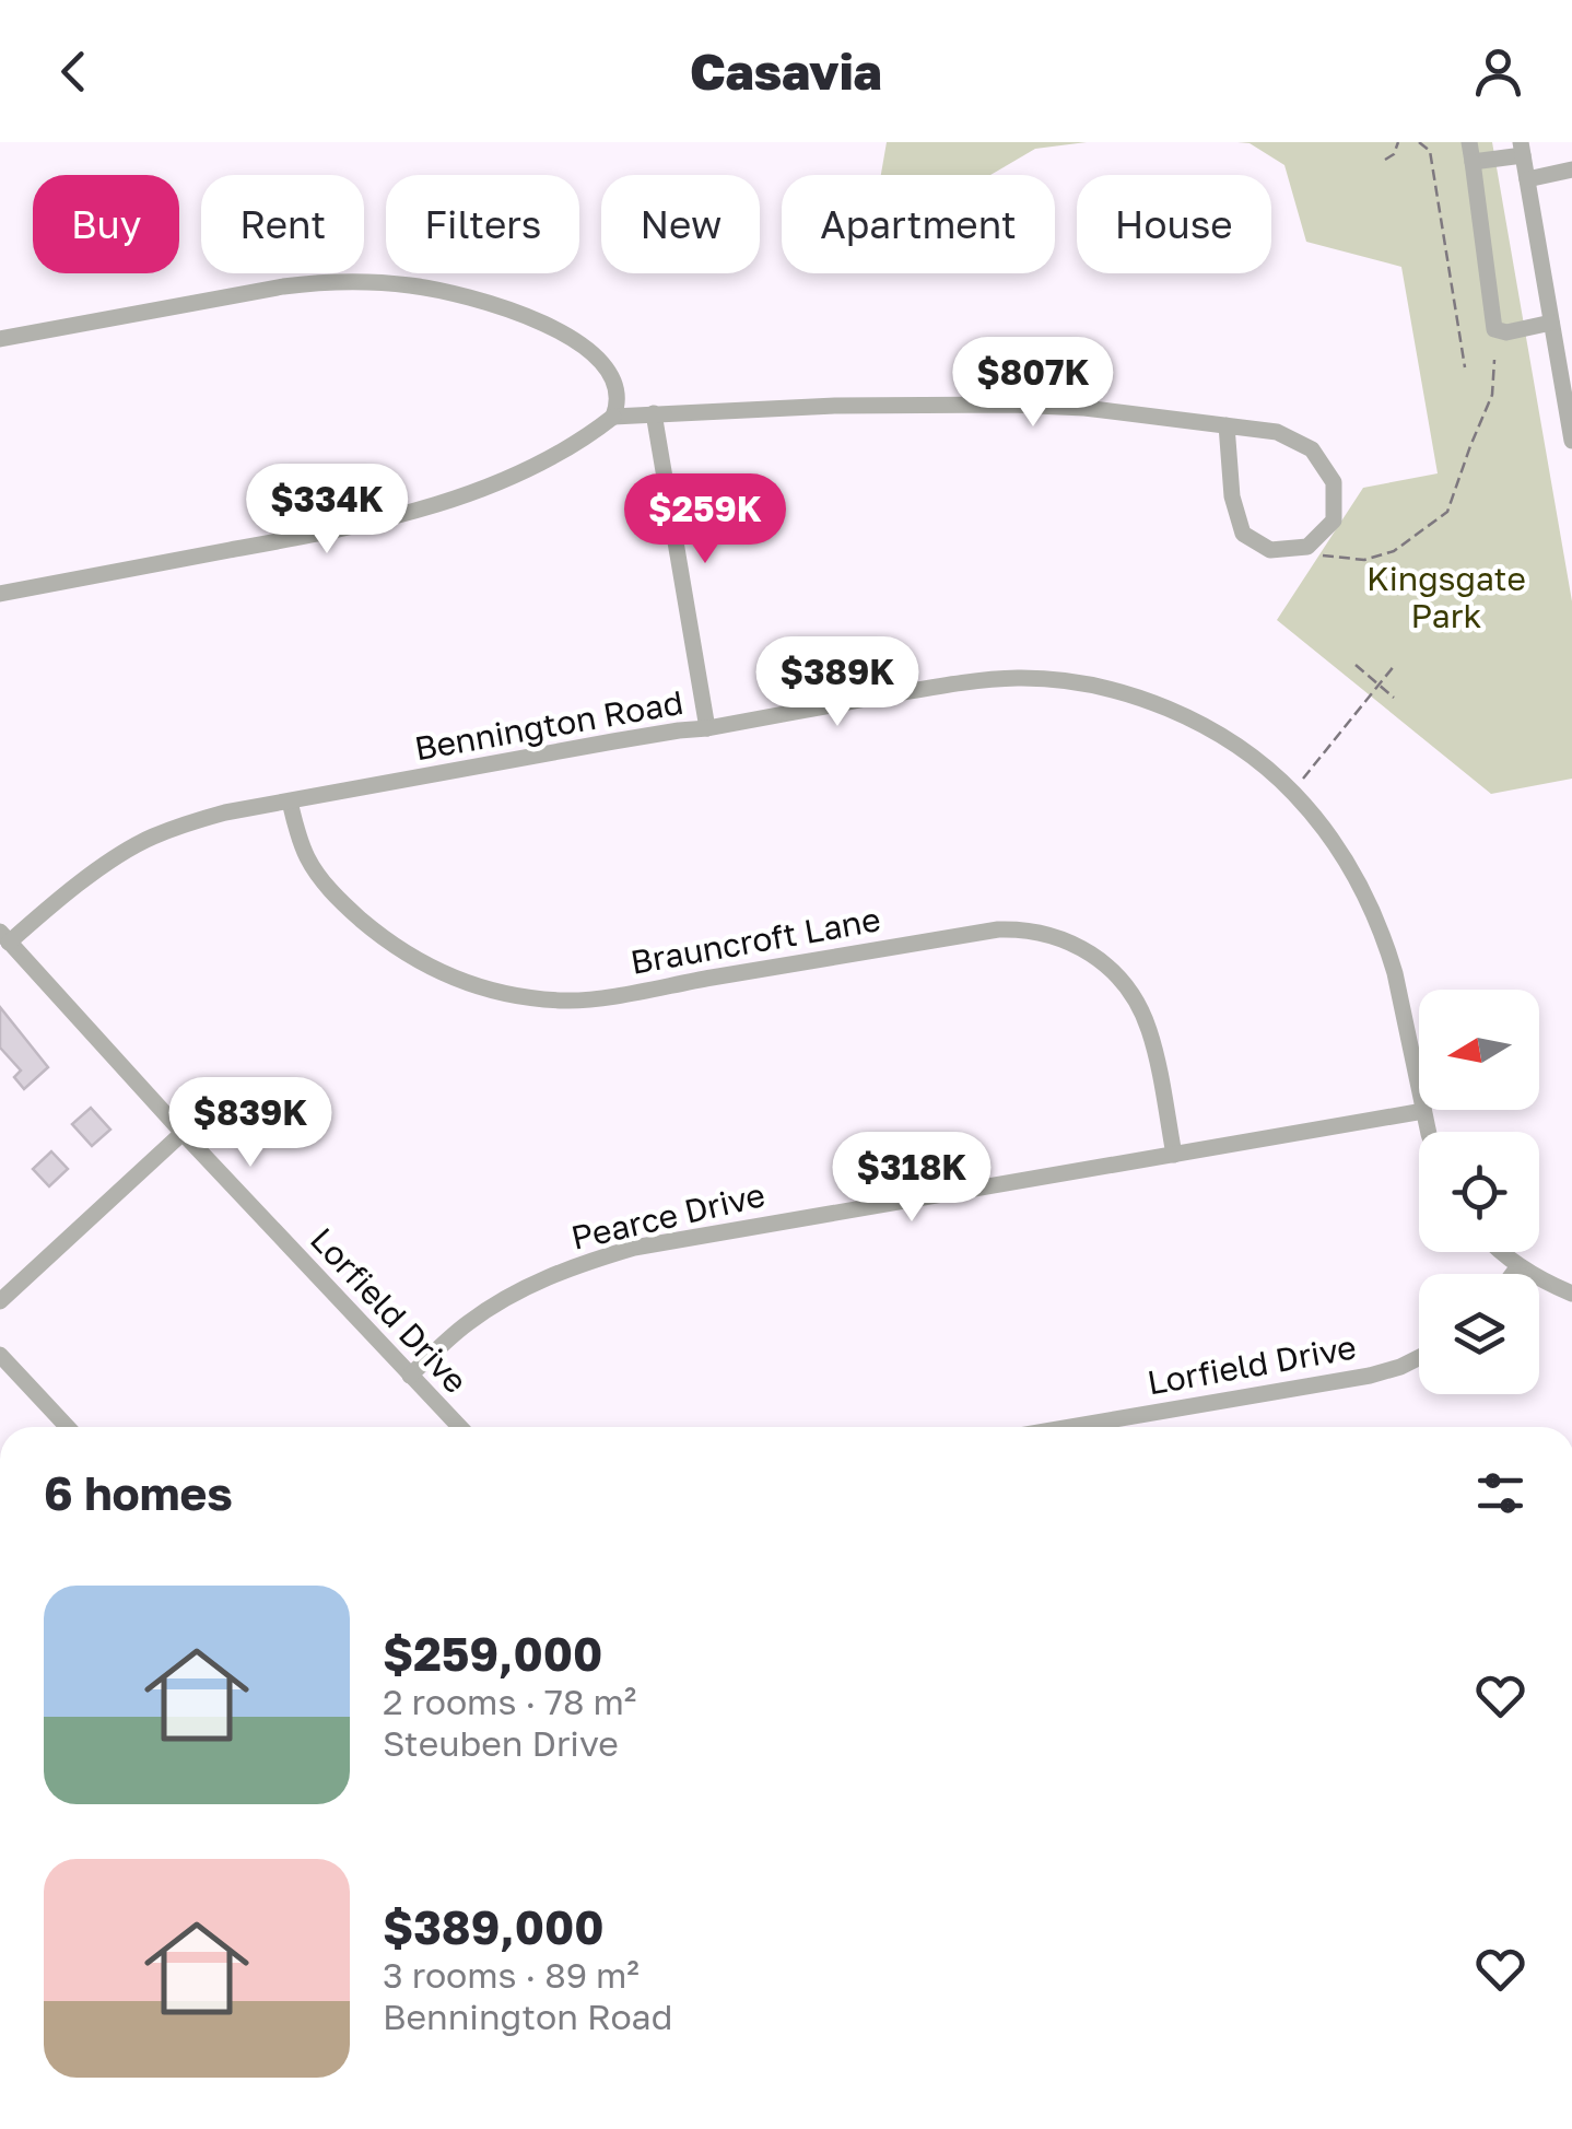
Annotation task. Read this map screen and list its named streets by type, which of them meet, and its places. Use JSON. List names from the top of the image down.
{
  "streets": {
    "street": [
      "Bennington Road",
      "Brauncroft Lane",
      "Pearce Drive",
      "Lorfield Drive"
    ]
  },
  "crossings": [
    ["Bennington Road", "Brauncroft Lane"],
    ["Bennington Road", "Pearce Drive"],
    ["Bennington Road", "Lorfield Drive"],
    ["Brauncroft Lane", "Pearce Drive"],
    ["Pearce Drive", "Lorfield Drive"]
  ],
  "parks": ["Kingsgate Park"],
  "north": "left",
  "page": {
    "header": "Casavia",
    "chip": [
      "Buy",
      "Rent",
      "Filters",
      "New",
      "Apartment",
      "House"
    ],
    "price": [
      "$807K",
      "$334K",
      "$259K",
      "$389K",
      "$839K",
      "$318K"
    ],
    "heading": "6 homes",
    "list": [
      {
        "name": "$259,000",
        "note": "2 rooms · 78 m² · Steuben Drive"
      },
      {
        "name": "$389,000",
        "note": "3 rooms · 89 m² · Bennington Road"
      }
    ]
  }
}
